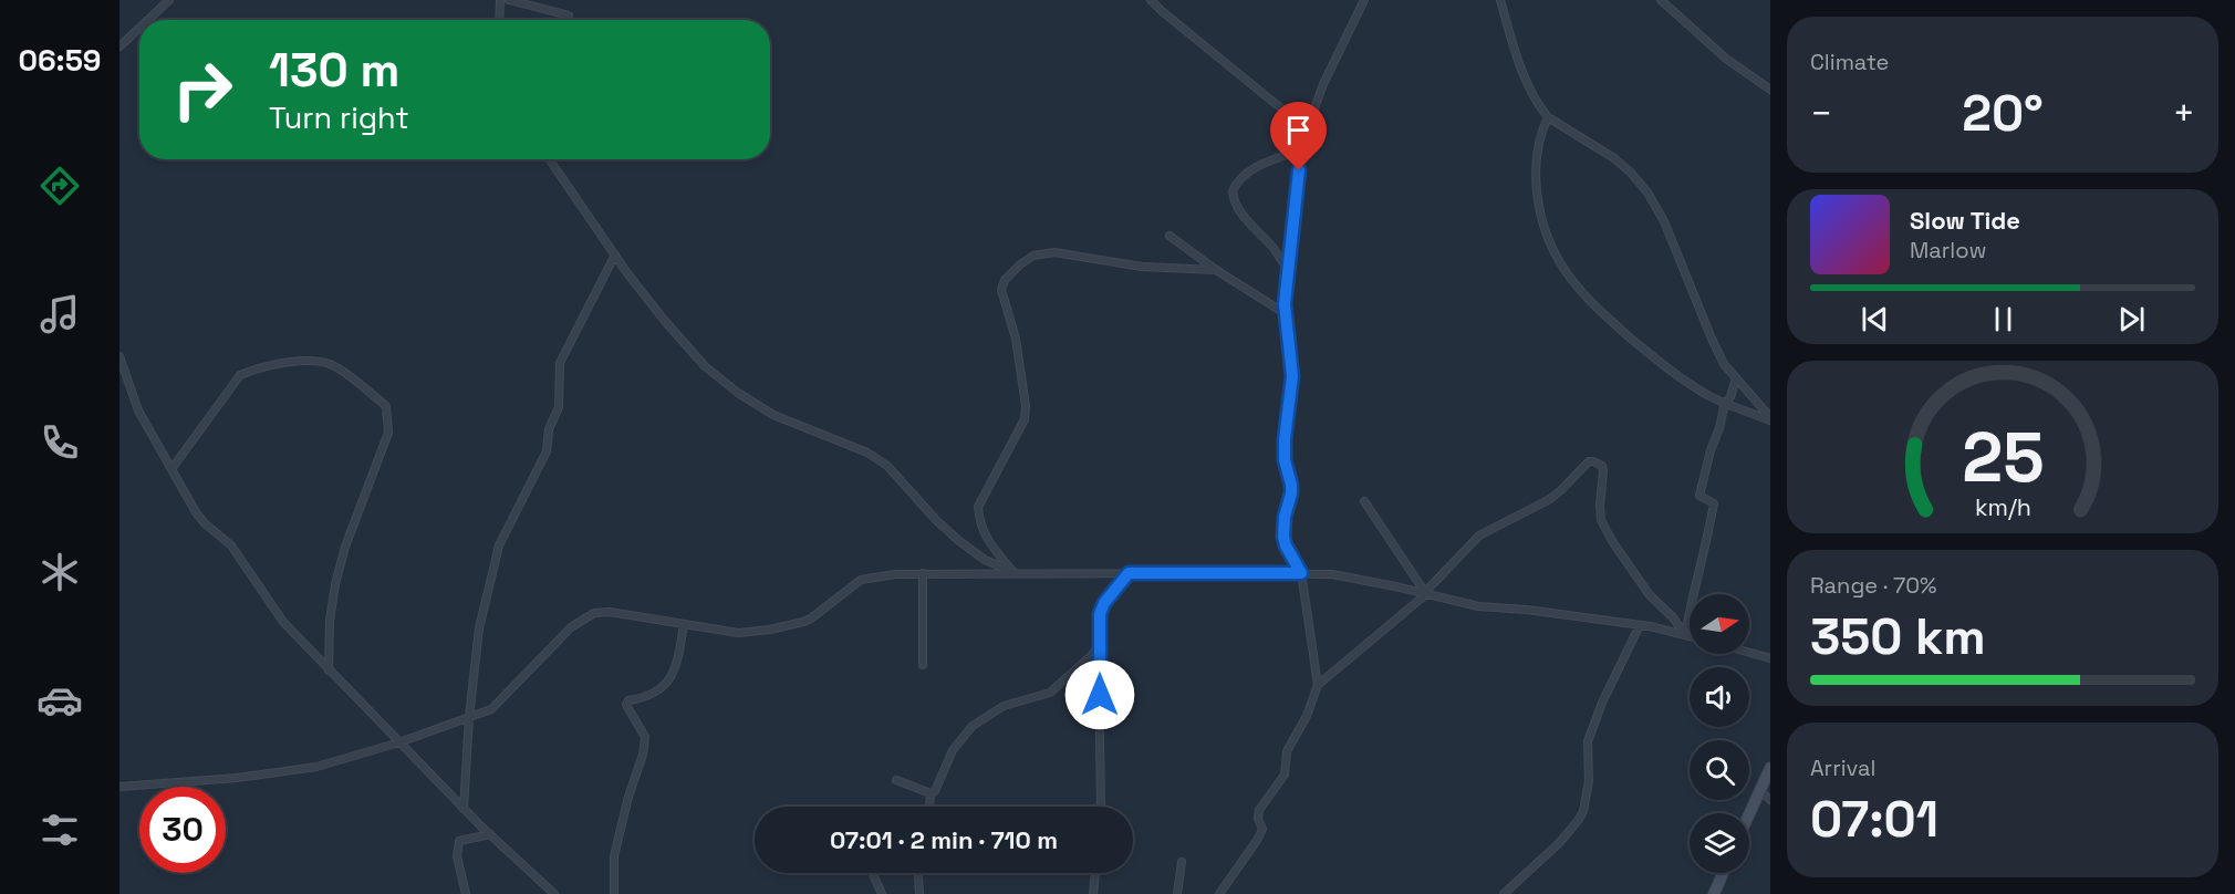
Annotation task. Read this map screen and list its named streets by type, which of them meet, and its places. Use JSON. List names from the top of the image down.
{
  "north": "right",
  "page": {
    "tabs": "06:59",
    "tile": [
      "Climate",
      ["Range · 70%", "350 km"],
      ["Arrival", "07:01"]
    ],
    "turn": ["130 m", "Turn right"],
    "heat": ["−", "20°", "+"],
    "song": ["Slow Tide", "Marlow"],
    "limit": "30",
    "trip": "07:01 · 2 min · 710 m",
    "gauge": ["25", "km/h"]
  }
}
